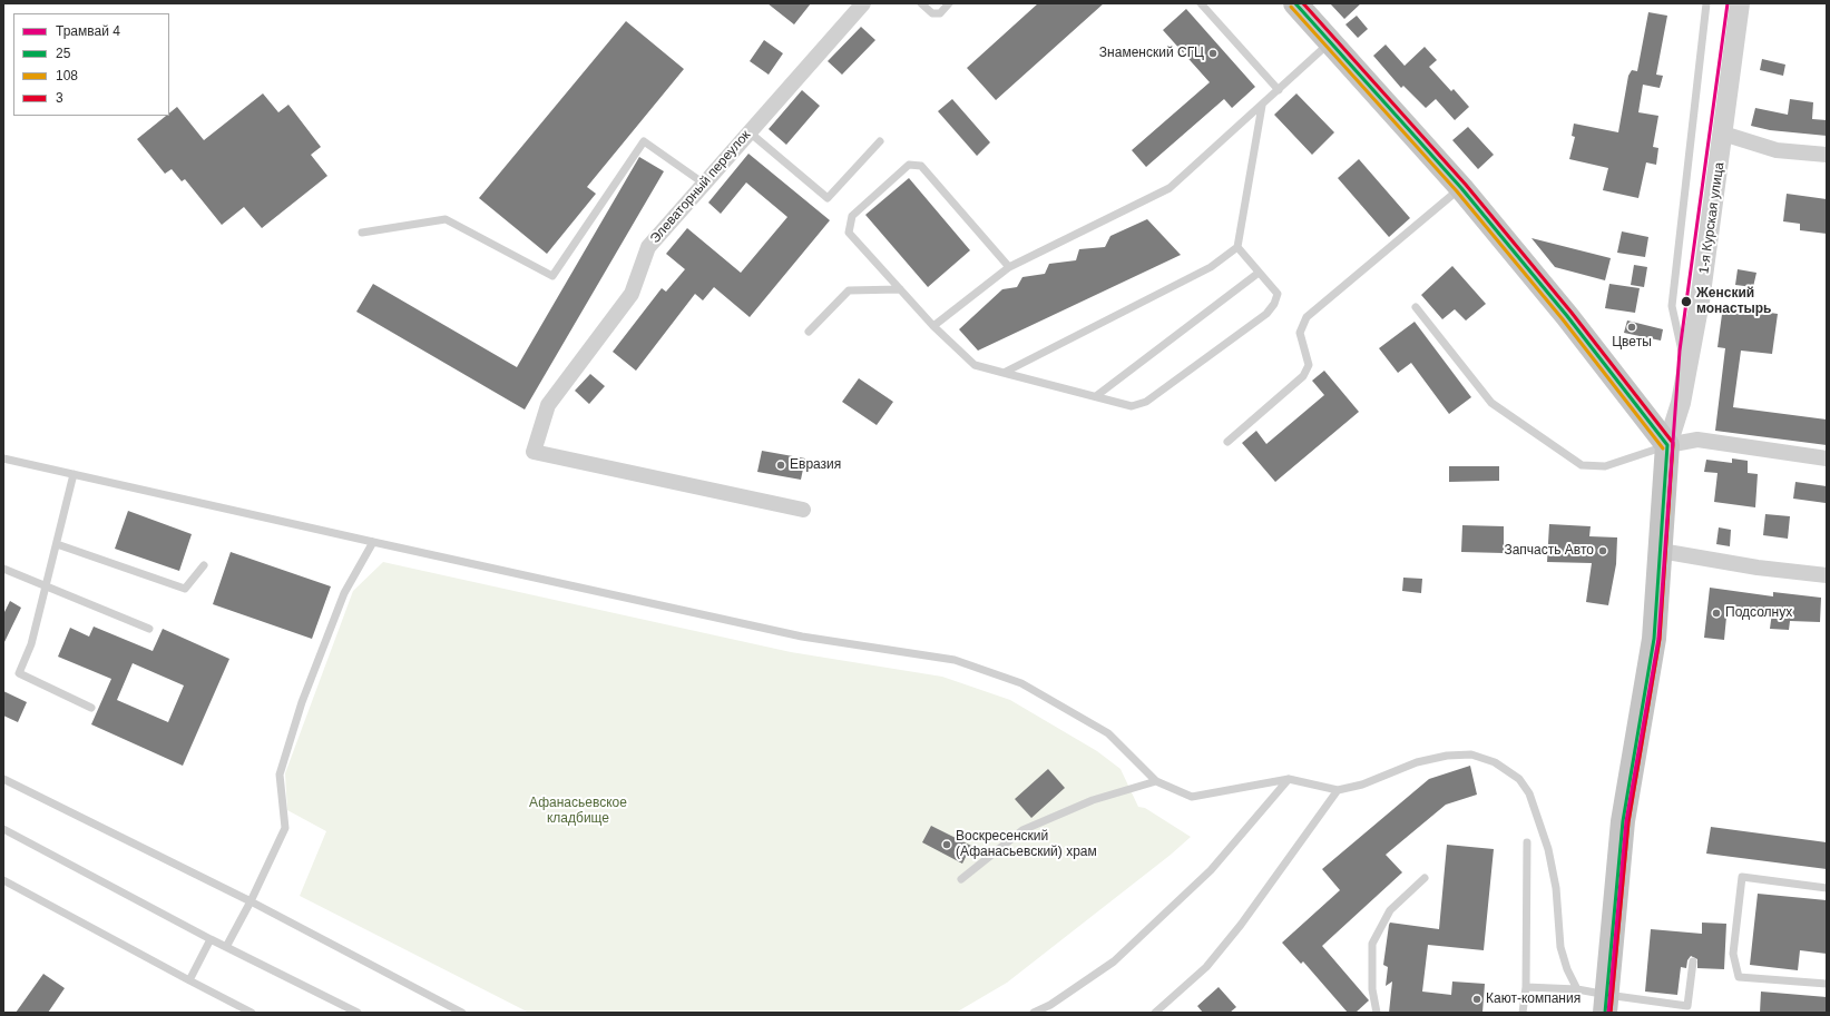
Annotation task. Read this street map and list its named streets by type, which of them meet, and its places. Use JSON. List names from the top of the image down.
{
  "streets": {
    "main road": ["1-я Курская улица"],
    "street": ["Элеваторный переулок"]
  },
  "parks": ["Афанасьевское кладбище"],
  "places": [
    "Знаменский СГЦ",
    "Женский монастырь",
    "Цветы",
    "Евразия",
    "Запчасть Авто",
    "Подсолнух",
    "Воскресенский (Афанасьевский) храм",
    "Кают-компания"
  ],
  "lines": [
    "tram line 4",
    "transit line 25",
    "transit line 3",
    "transit line 108"
  ],
  "legend": [
    "Трамвай 4",
    "25",
    "108",
    "3"
  ]
}
